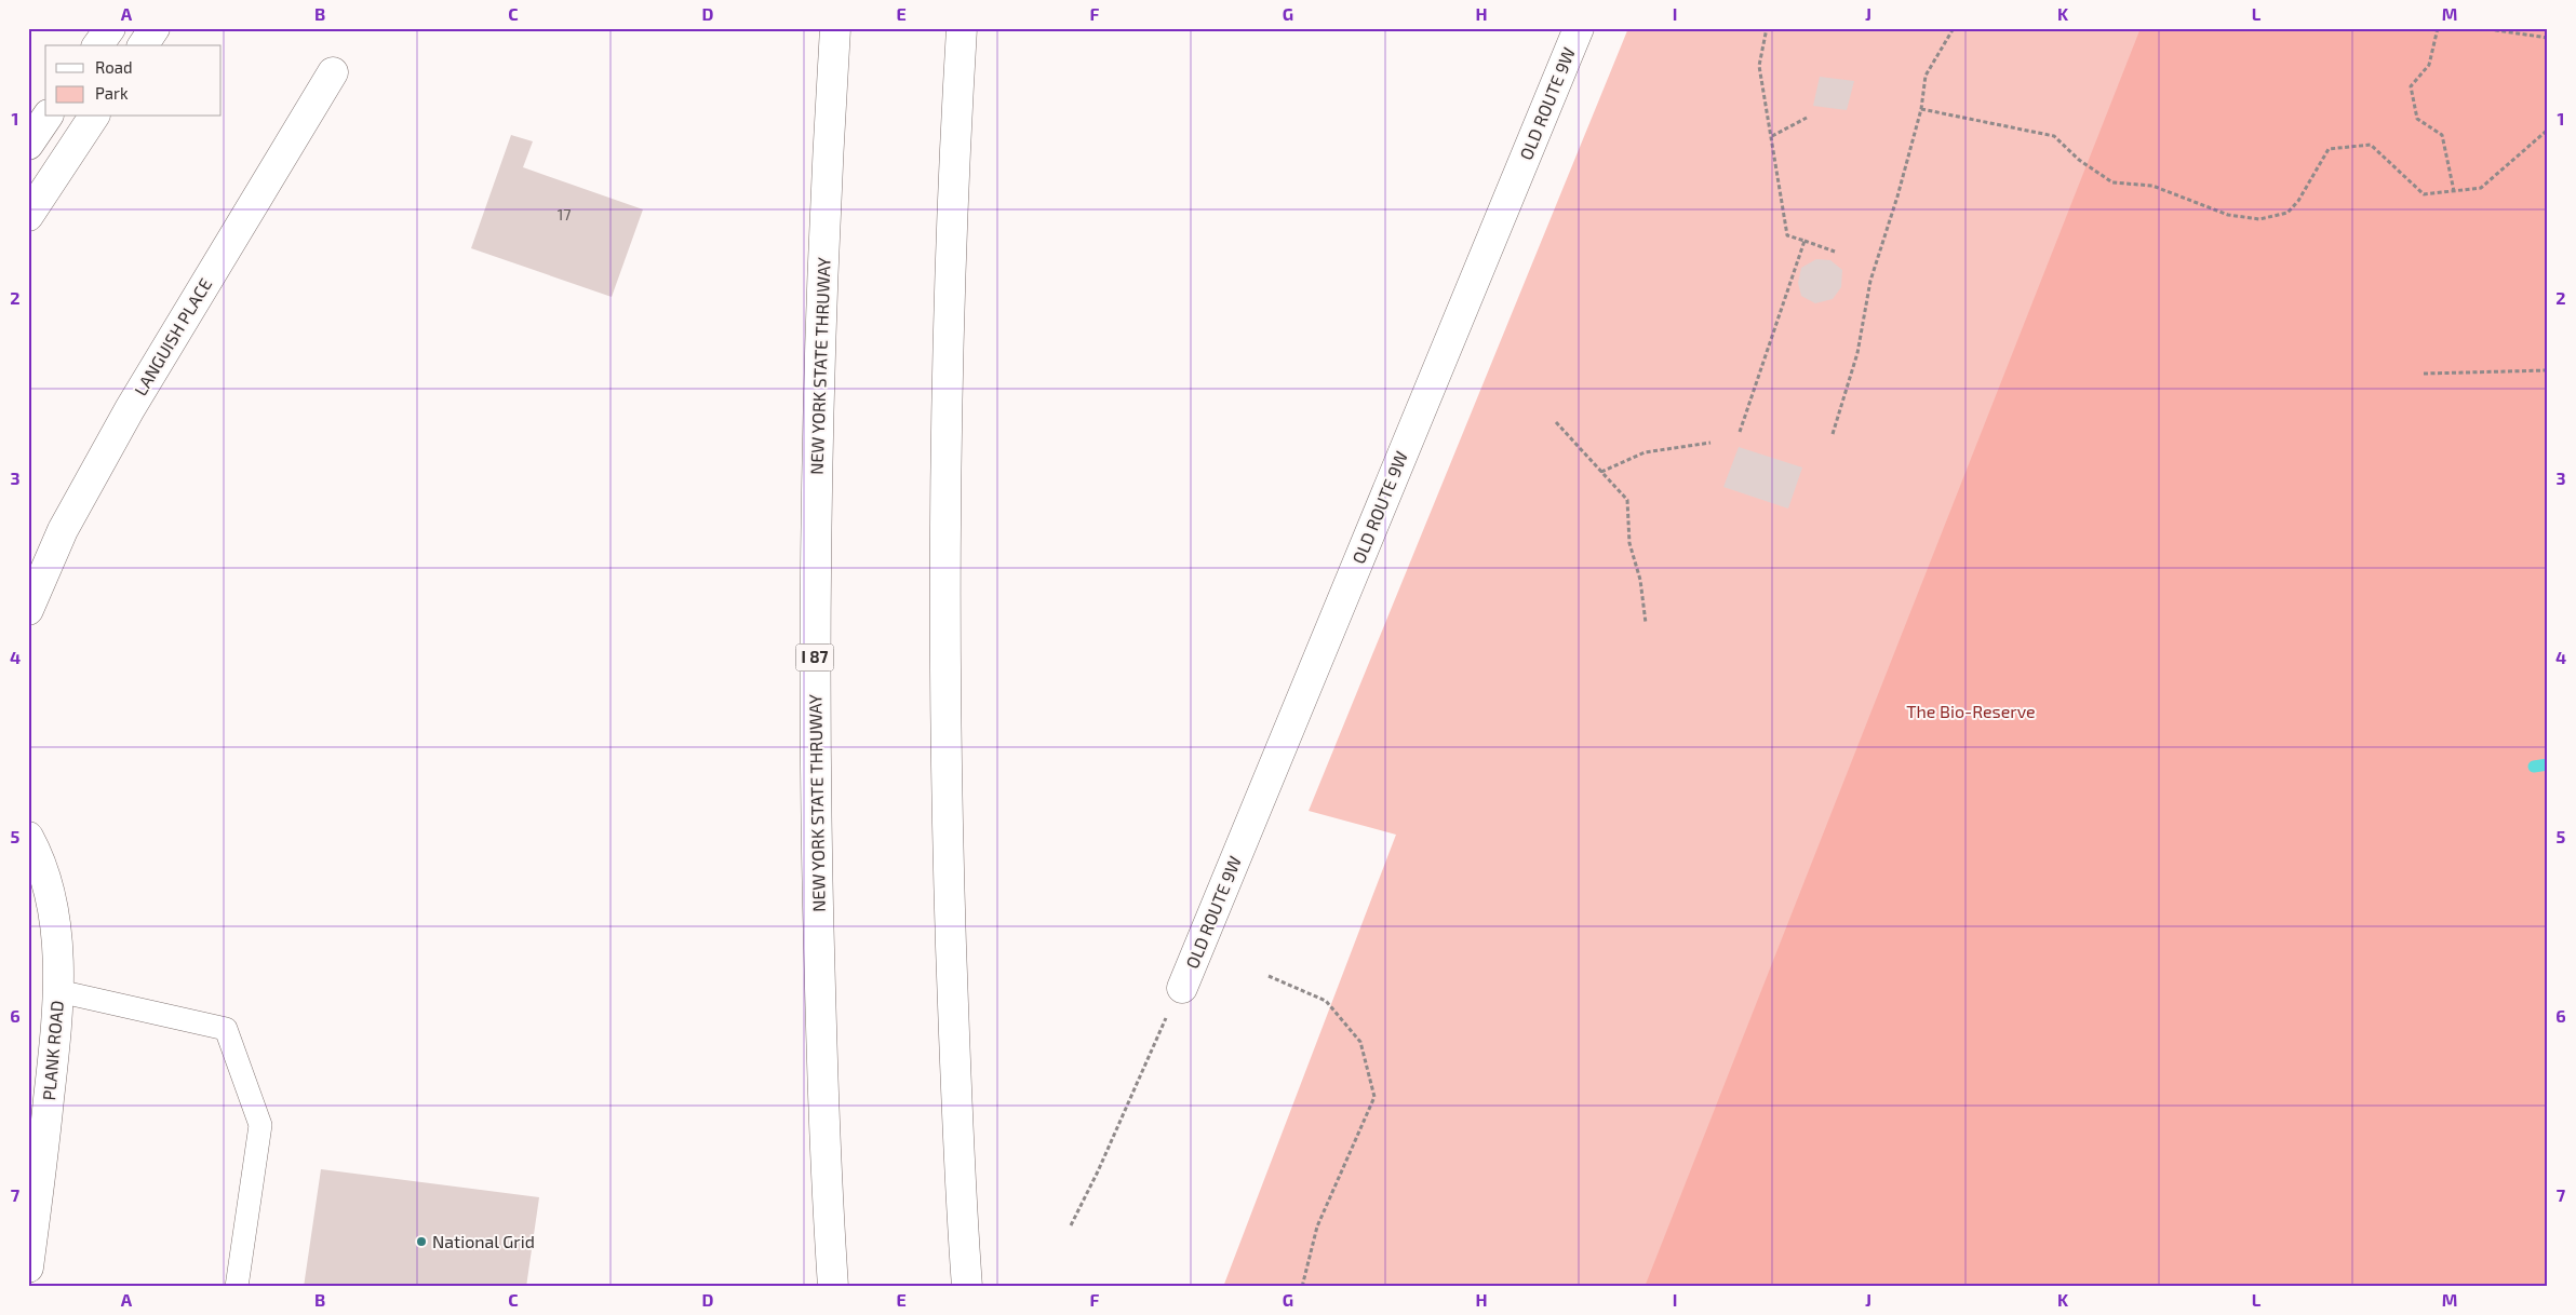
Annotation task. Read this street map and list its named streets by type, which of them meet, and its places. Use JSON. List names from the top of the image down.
{
  "streets": {
    "main road": [
      "OLD ROUTE 9W",
      "LANGUISH PLACE",
      "NEW YORK STATE THRUWAY",
      "I 87",
      "PLANK ROAD"
    ]
  },
  "parks": ["The Bio-Reserve"],
  "places": ["National Grid"],
  "house_numbers": ["17"],
  "legend": ["Road", "Park"],
  "grid": {
    "columns": [
      "A",
      "B",
      "C",
      "D",
      "E",
      "F",
      "G",
      "H",
      "I",
      "J",
      "K",
      "L",
      "M"
    ],
    "rows": [
      "1",
      "2",
      "3",
      "4",
      "5",
      "6",
      "7"
    ]
  }
}
